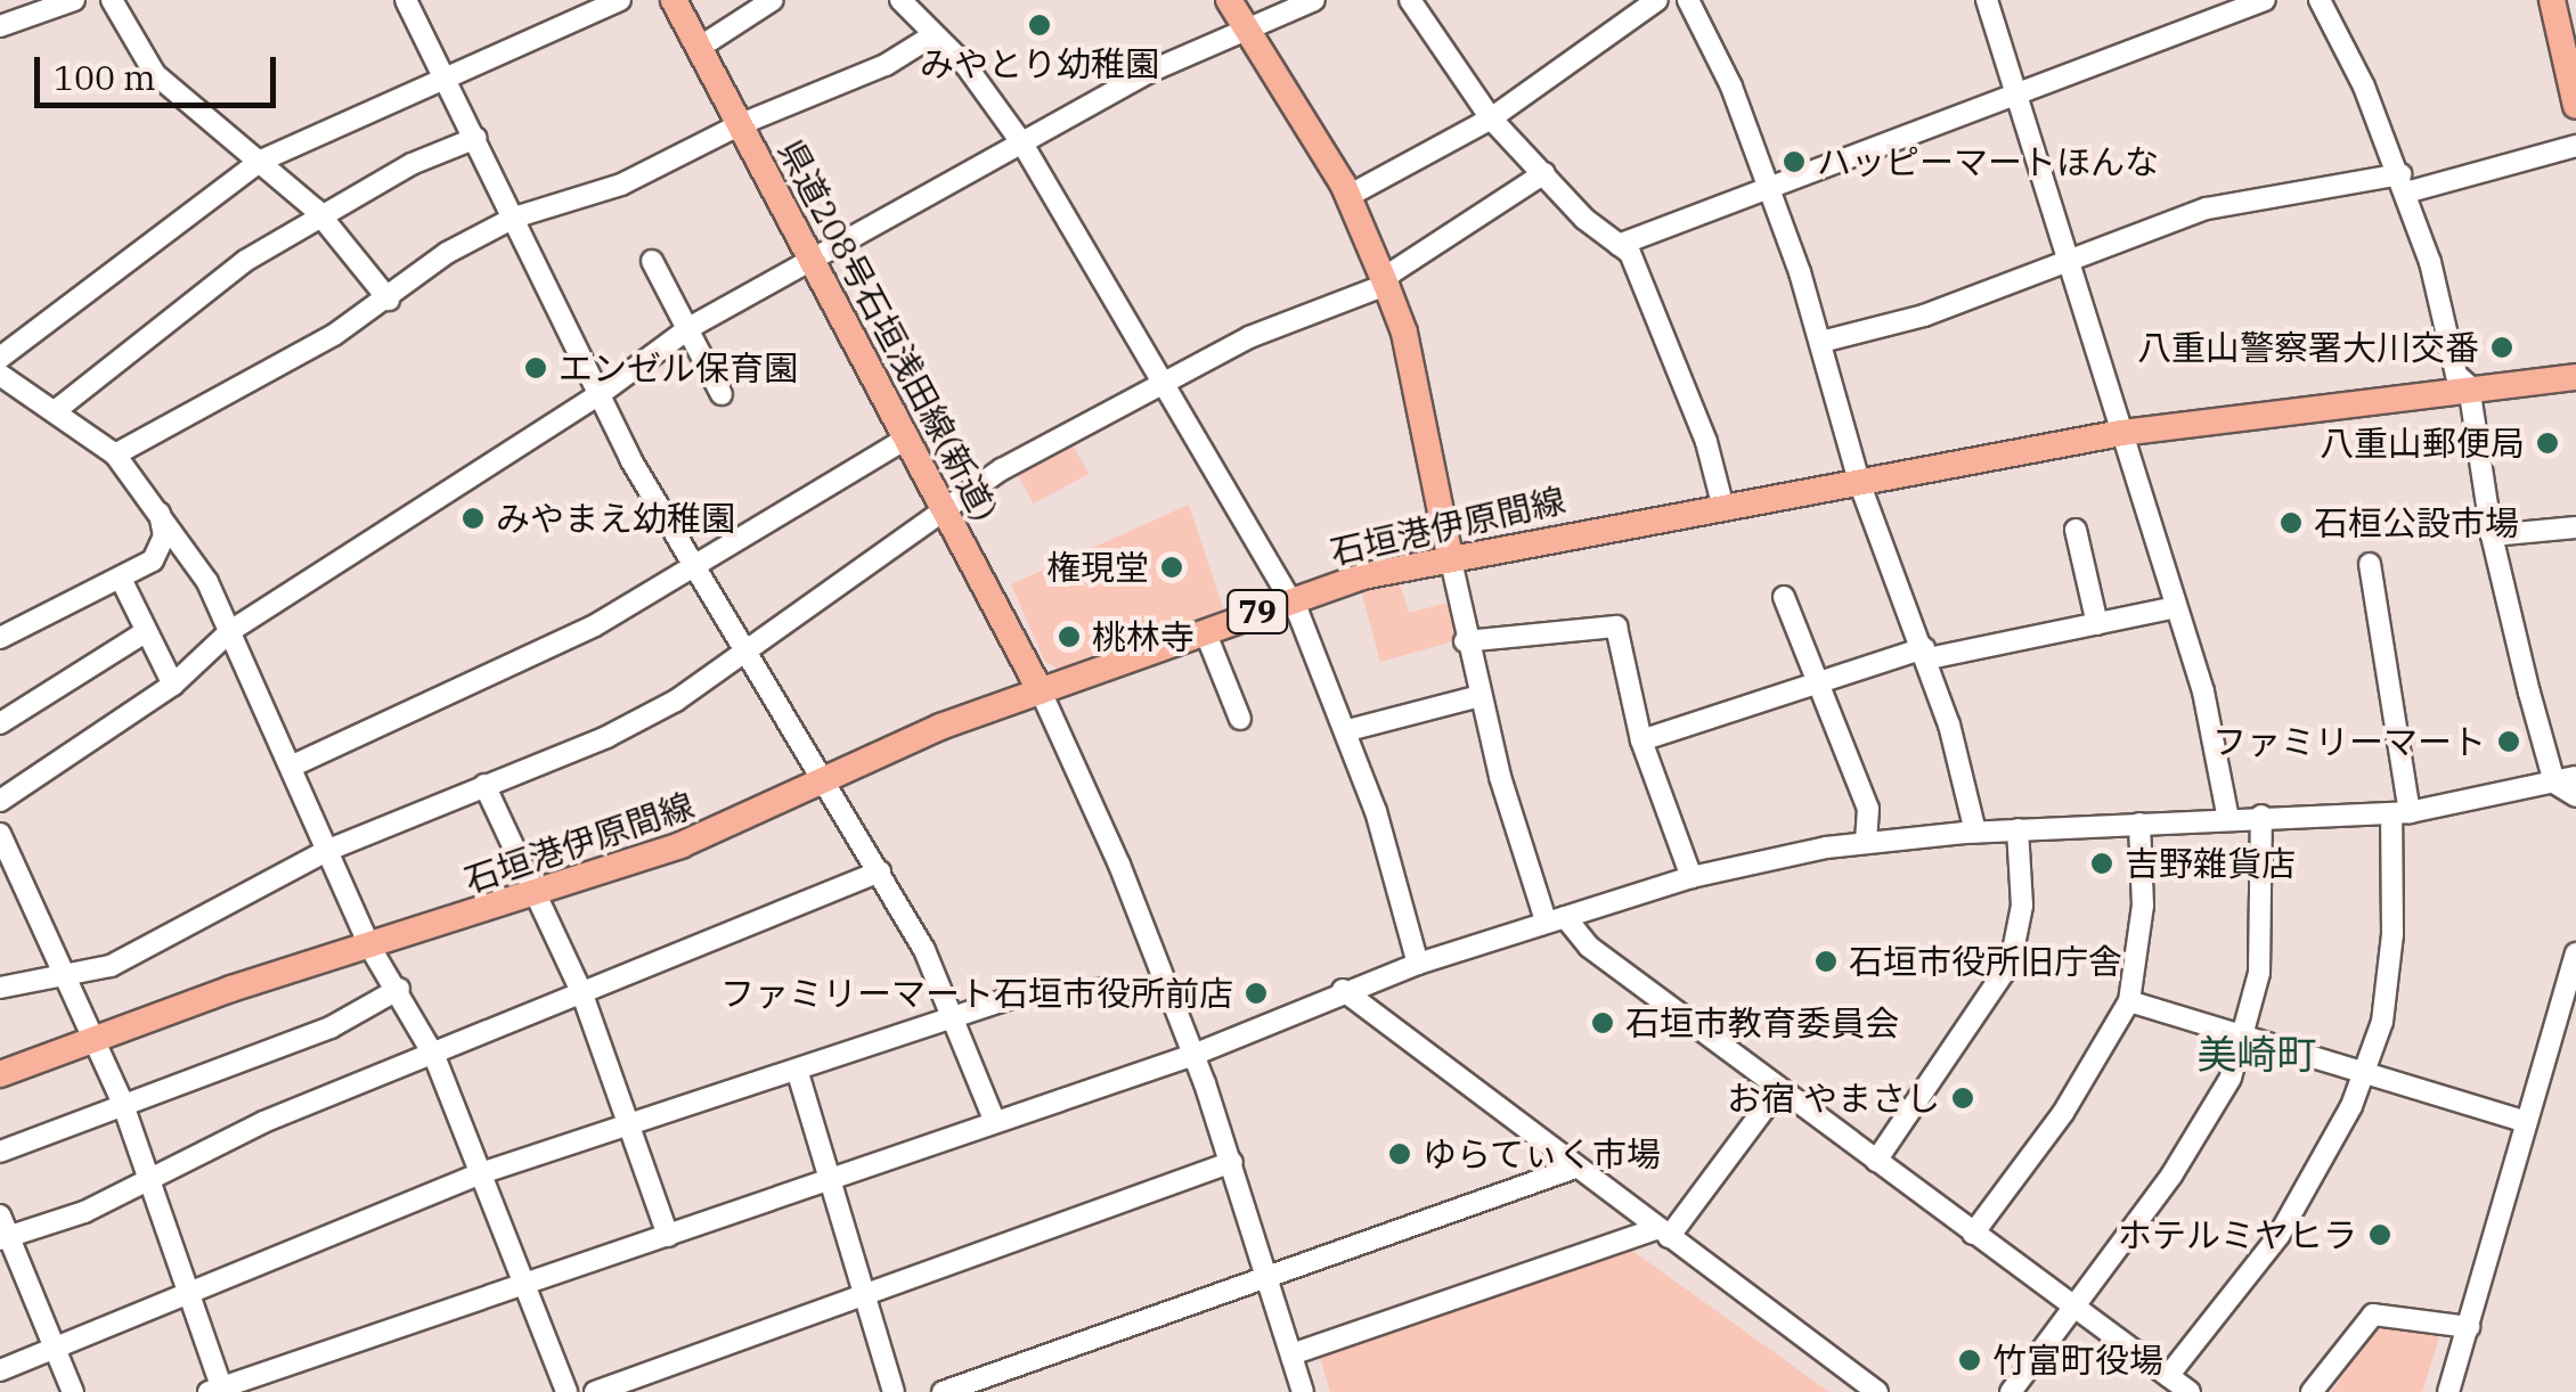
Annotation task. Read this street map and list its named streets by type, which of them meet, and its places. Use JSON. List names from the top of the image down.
{
  "streets": {
    "main road": ["県道208号石垣浅田線(新道)", "石垣港伊原間線", "79"]
  },
  "crossings": [
    ["県道208号石垣浅田線(新道)", "石垣港伊原間線"]
  ],
  "districts": ["美崎町"],
  "places": [
    "みやとり幼稚園",
    "ハッピーマートほんな",
    "八重山警察署大川交番",
    "エンゼル保育園",
    "八重山郵便局",
    "みやまえ幼稚園",
    "石桓公設市場",
    "権現堂",
    "桃林寺",
    "ファミリーマート",
    "吉野雜貨店",
    "石垣市役所旧庁舎",
    "ファミリーマート石垣市役所前店",
    "石垣市教育委員会",
    "お宿 やまさし",
    "ゆらてぃく市場",
    "ホテルミヤヒラ",
    "竹富町役場"
  ],
  "scale_bar": "100 m"
}
